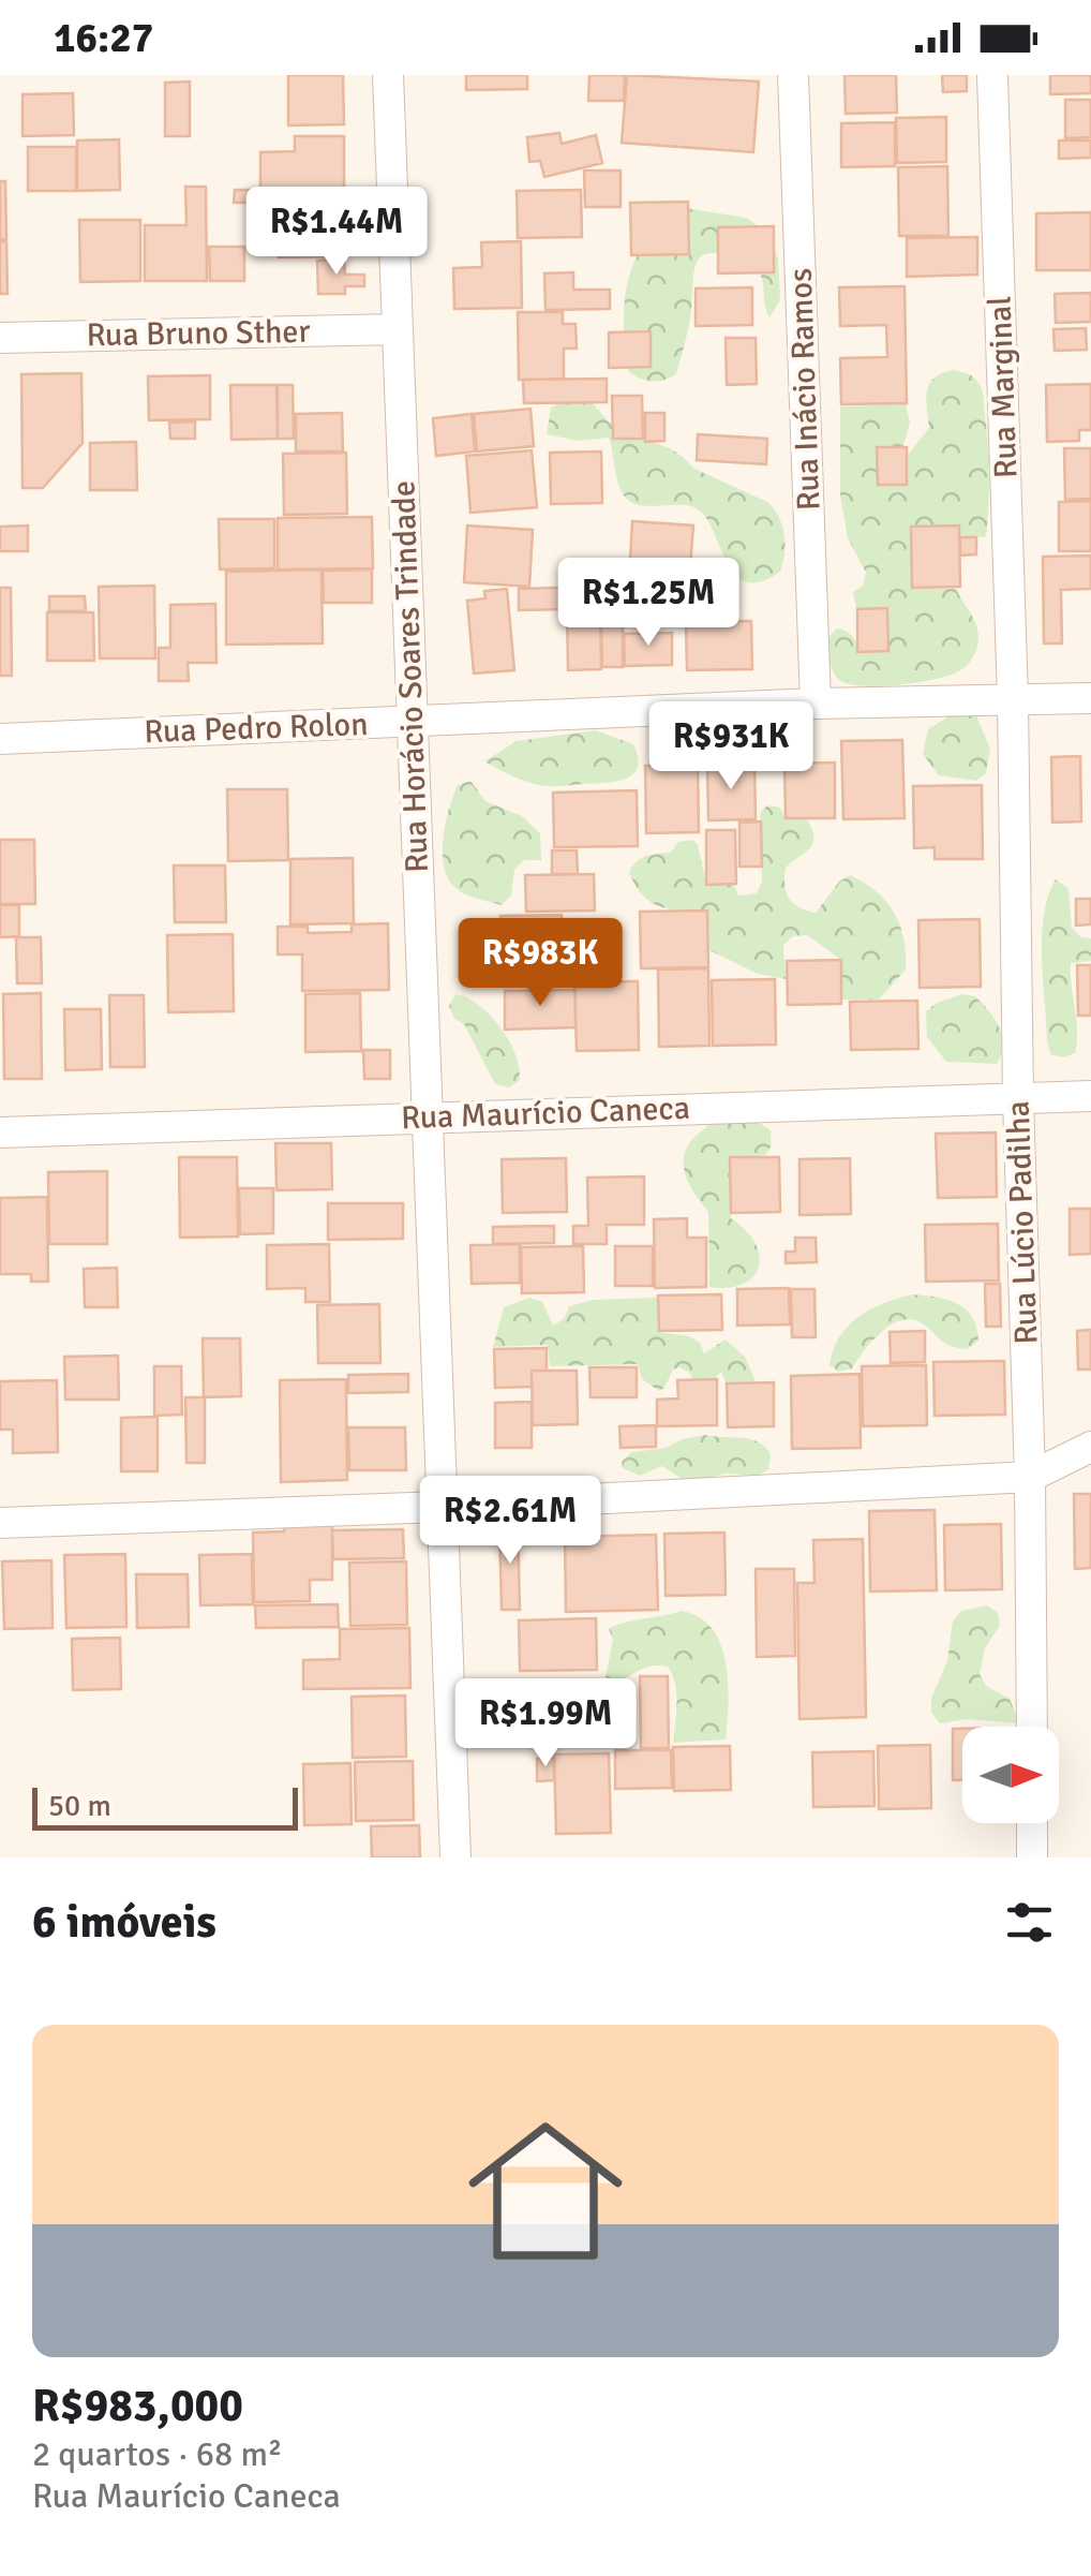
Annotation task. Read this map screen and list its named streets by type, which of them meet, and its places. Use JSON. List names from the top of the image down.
{
  "streets": {
    "street": [
      "Rua Bruno Sther",
      "Rua Marginal",
      "Rua Inácio Ramos",
      "Rua Horácio Soares Trindade",
      "Rua Pedro Rolon",
      "Rua Maurício Caneca",
      "Rua Lúcio Padilha"
    ]
  },
  "crossings": [
    ["Rua Bruno Sther", "Rua Horácio Soares Trindade"],
    ["Rua Marginal", "Rua Pedro Rolon"],
    ["Rua Marginal", "Rua Lúcio Padilha"],
    ["Rua Inácio Ramos", "Rua Pedro Rolon"],
    ["Rua Horácio Soares Trindade", "Rua Pedro Rolon"],
    ["Rua Horácio Soares Trindade", "Rua Maurício Caneca"],
    ["Rua Pedro Rolon", "Rua Lúcio Padilha"],
    ["Rua Maurício Caneca", "Rua Lúcio Padilha"]
  ],
  "scale_bar": "50 m",
  "north": "right",
  "page": {
    "status": "16:27",
    "price": [
      "R$1.44M",
      "R$1.25M",
      "R$931K",
      "R$983K",
      "R$2.61M",
      "R$1.99M"
    ],
    "scale": "50 m",
    "heading": "6 imóveis",
    "list": [
      {
        "name": "R$983,000",
        "note": "2 quartos · 68 m² · Rua Maurício Caneca"
      }
    ]
  }
}
